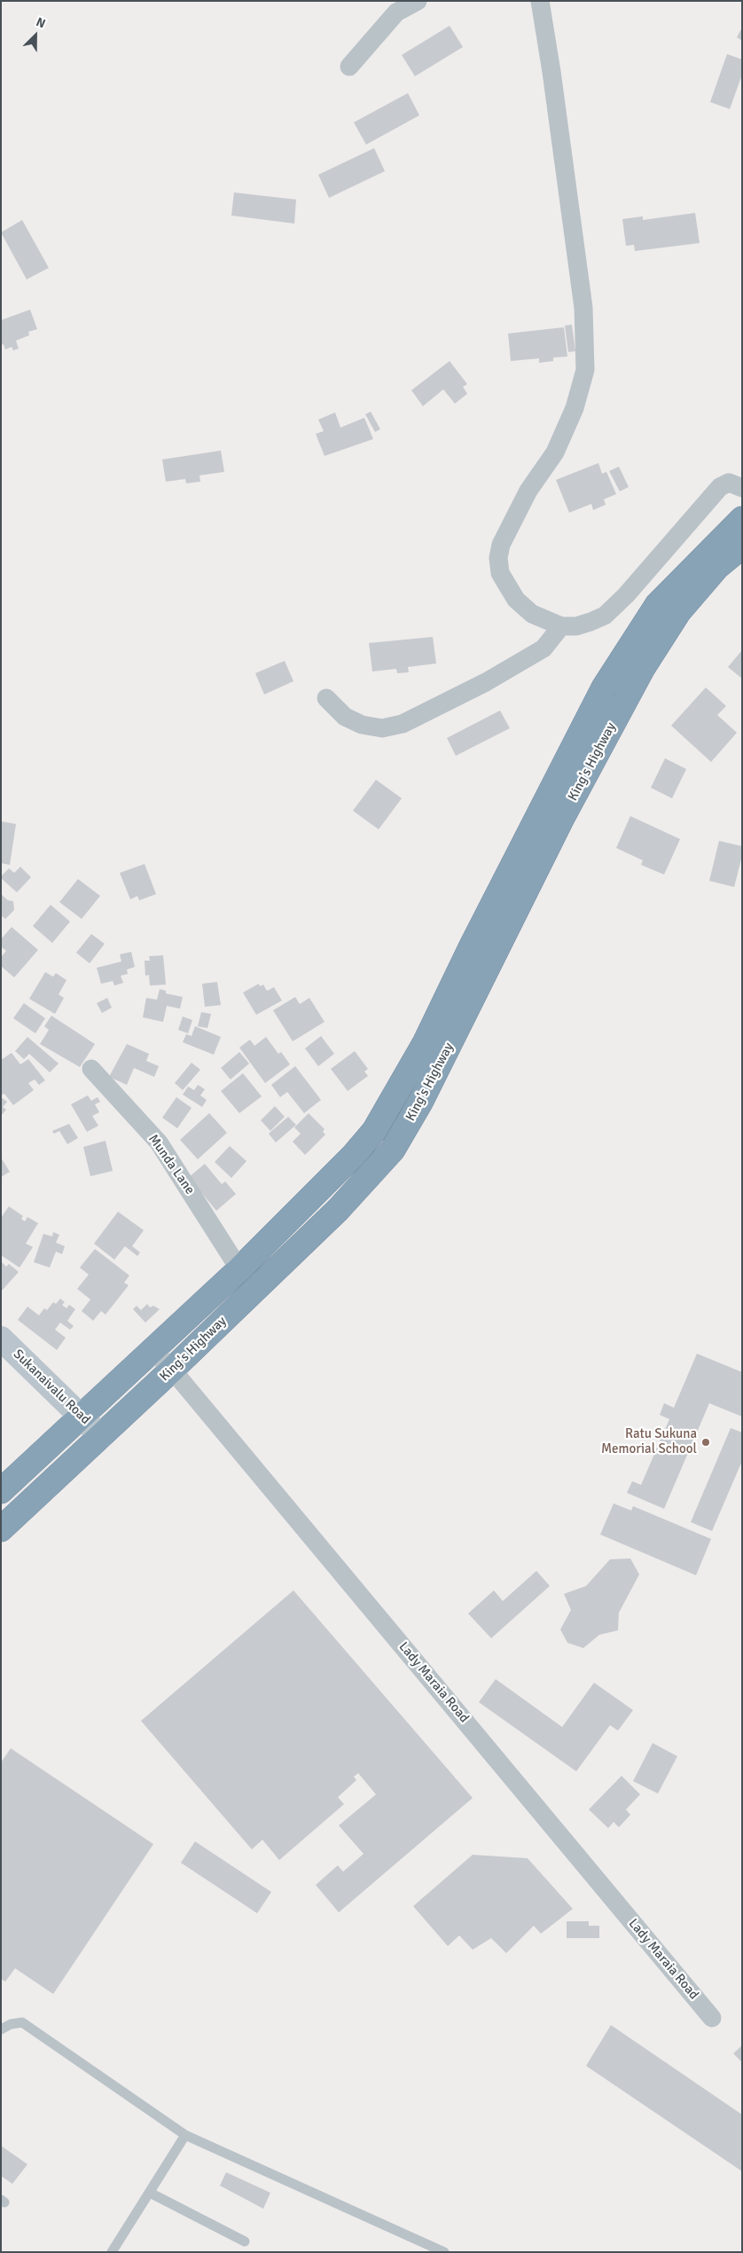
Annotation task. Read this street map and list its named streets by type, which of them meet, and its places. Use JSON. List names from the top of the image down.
{
  "streets": {
    "highway": ["King's Highway"],
    "main road": ["Sukanaivalu Road"],
    "street": ["Munda Lane", "Lady Maraia Road"]
  },
  "crossings": [
    ["King's Highway", "Munda Lane"],
    ["King's Highway", "Sukanaivalu Road"],
    ["King's Highway", "Lady Maraia Road"]
  ],
  "places": ["Ratu Sukuna Memorial School"],
  "north": "top right"
}
